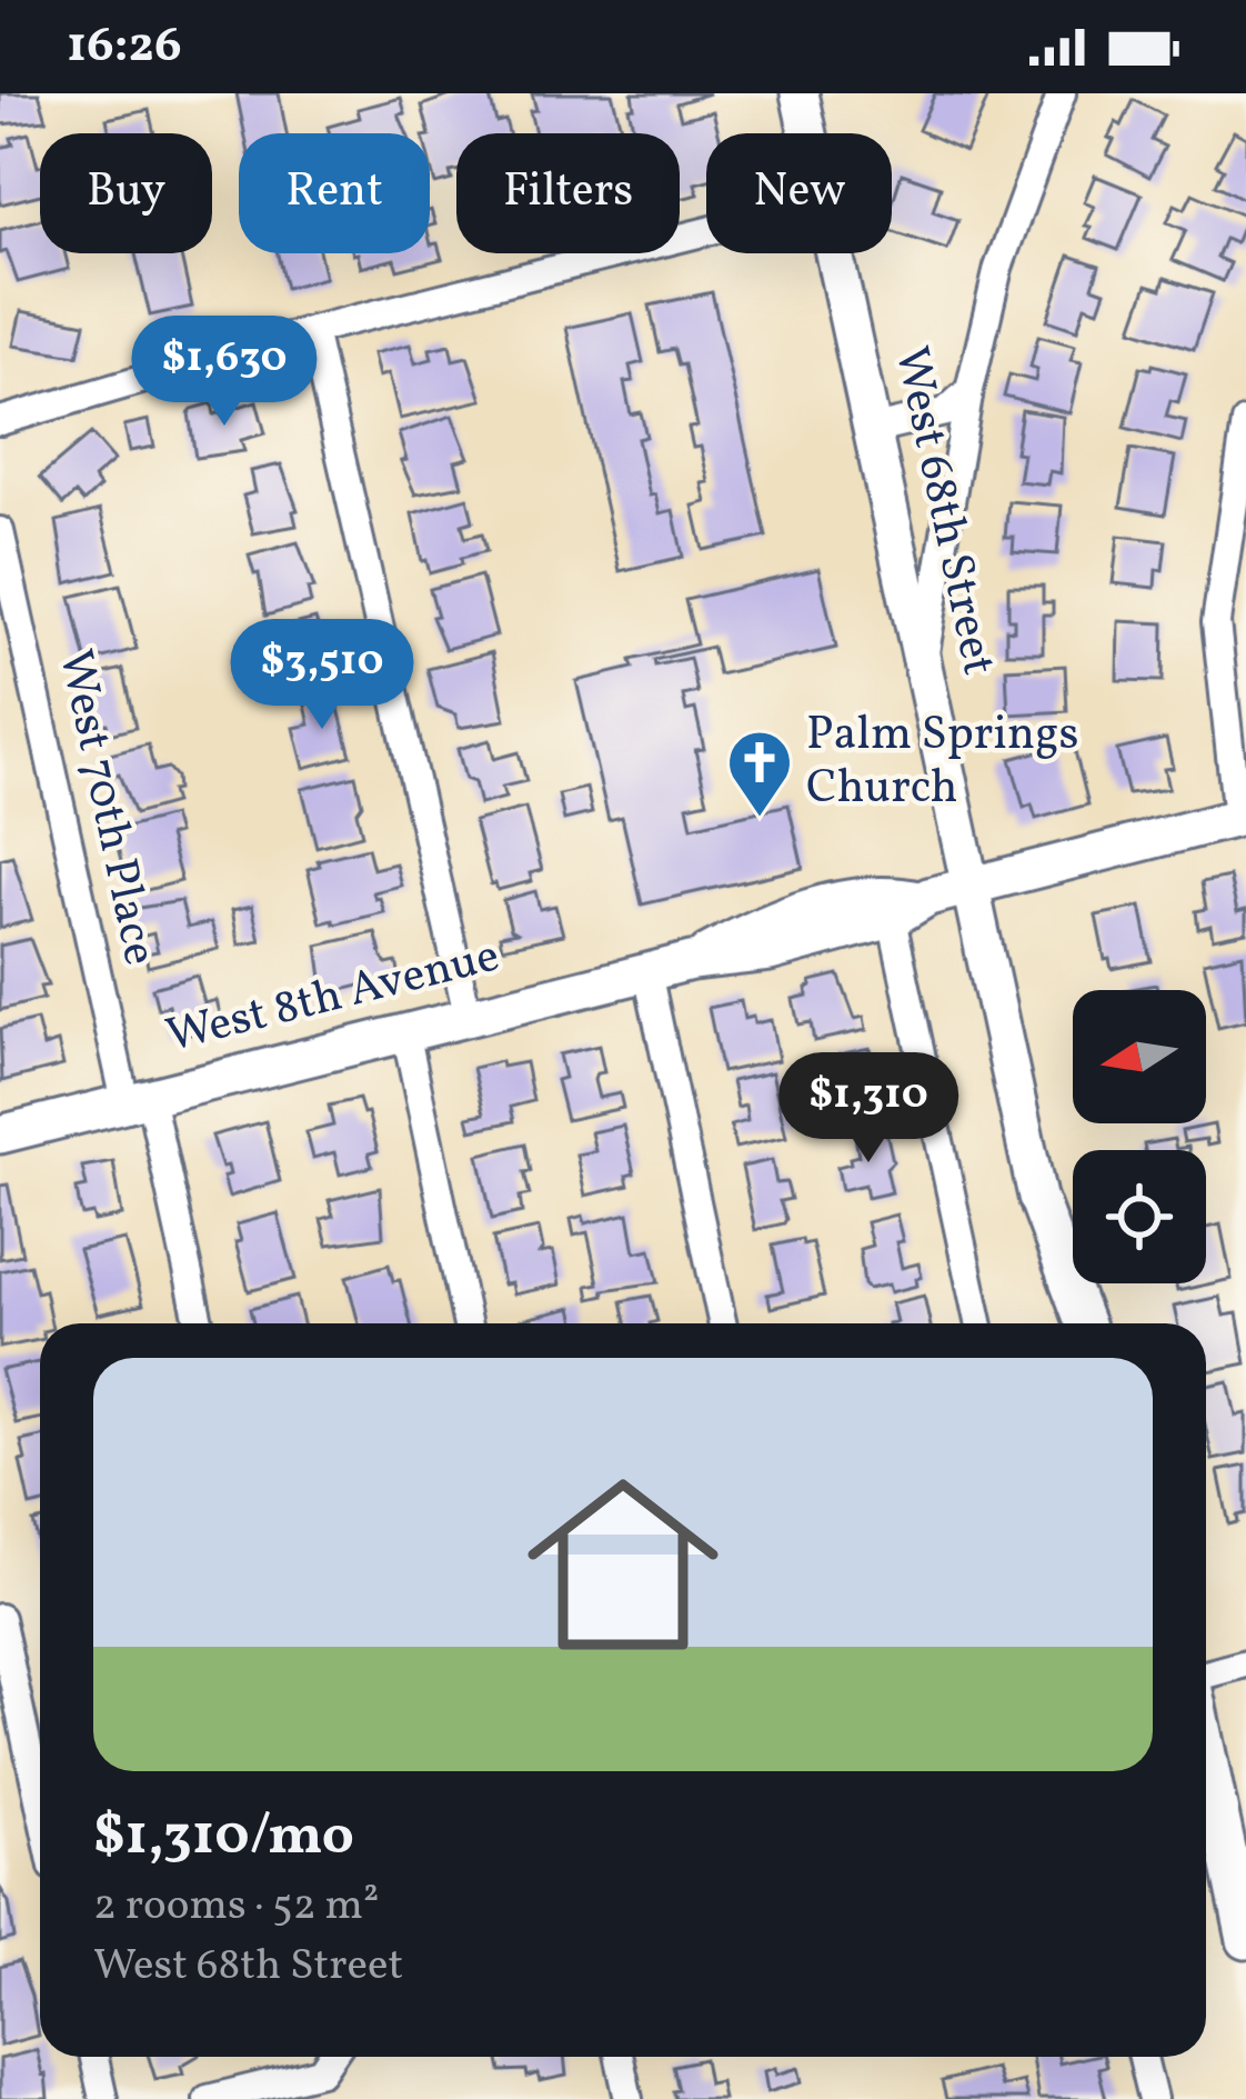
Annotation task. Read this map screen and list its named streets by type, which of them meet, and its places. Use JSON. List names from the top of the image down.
{
  "streets": {
    "main road": ["West 68th Street", "West 8th Avenue"],
    "street": ["West 70th Place"]
  },
  "crossings": [
    ["West 68th Street", "West 8th Avenue"],
    ["West 70th Place", "West 8th Avenue"]
  ],
  "places": {
    "church": ["Palm Springs Church"]
  },
  "north": "left",
  "page": {
    "status": "16:26",
    "chip": [
      "Buy",
      "Rent",
      "Filters",
      "New"
    ],
    "price": ["$1,630", "$3,510", "$1,310"],
    "list": [
      {
        "name": "$1,310/mo",
        "note": "2 rooms · 52 m² · West 68th Street"
      }
    ]
  }
}
